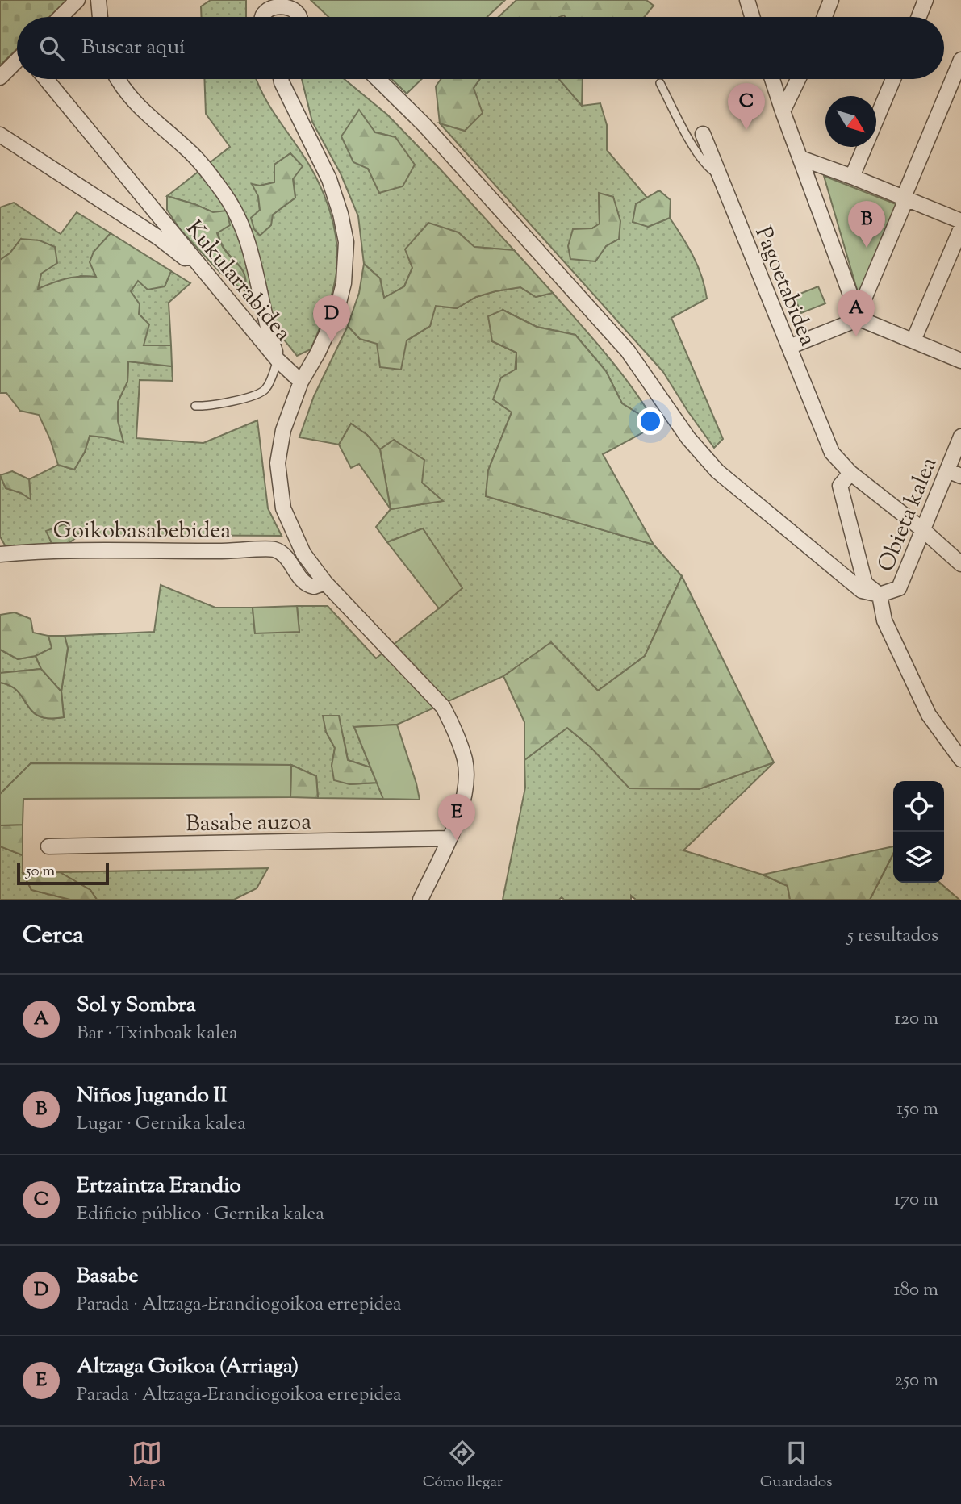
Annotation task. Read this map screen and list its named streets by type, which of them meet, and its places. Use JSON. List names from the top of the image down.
{
  "streets": {
    "street": [
      "Kukularrabidea",
      "Pagoetabidea",
      "Obieta kalea",
      "Goikobasabebidea",
      "Basabe auzoa"
    ]
  },
  "scale_bar": "50 m",
  "north": "bottom right",
  "page": {
    "search": "Buscar aquí",
    "pins": [
      "C",
      "B",
      "A",
      "D",
      "E"
    ],
    "scale": "50 m",
    "heading": ["Cerca", "5 resultados"],
    "list": [
      {
        "mark": "A",
        "name": "Sol y Sombra",
        "note": "Bar · Txinboak kalea",
        "value": "120 m"
      },
      {
        "mark": "B",
        "name": "Niños Jugando II",
        "note": "Lugar · Gernika kalea",
        "value": "150 m"
      },
      {
        "mark": "C",
        "name": "Ertzaintza Erandio",
        "note": "Edificio público · Gernika kalea",
        "value": "170 m"
      },
      {
        "mark": "D",
        "name": "Basabe",
        "note": "Parada · Altzaga-Erandiogoikoa errepidea",
        "value": "180 m"
      },
      {
        "mark": "E",
        "name": "Altzaga Goikoa (Arriaga)",
        "note": "Parada · Altzaga-Erandiogoikoa errepidea",
        "value": "250 m"
      }
    ],
    "nav": ["Mapa", "Cómo llegar", "Guardados"]
  }
}
